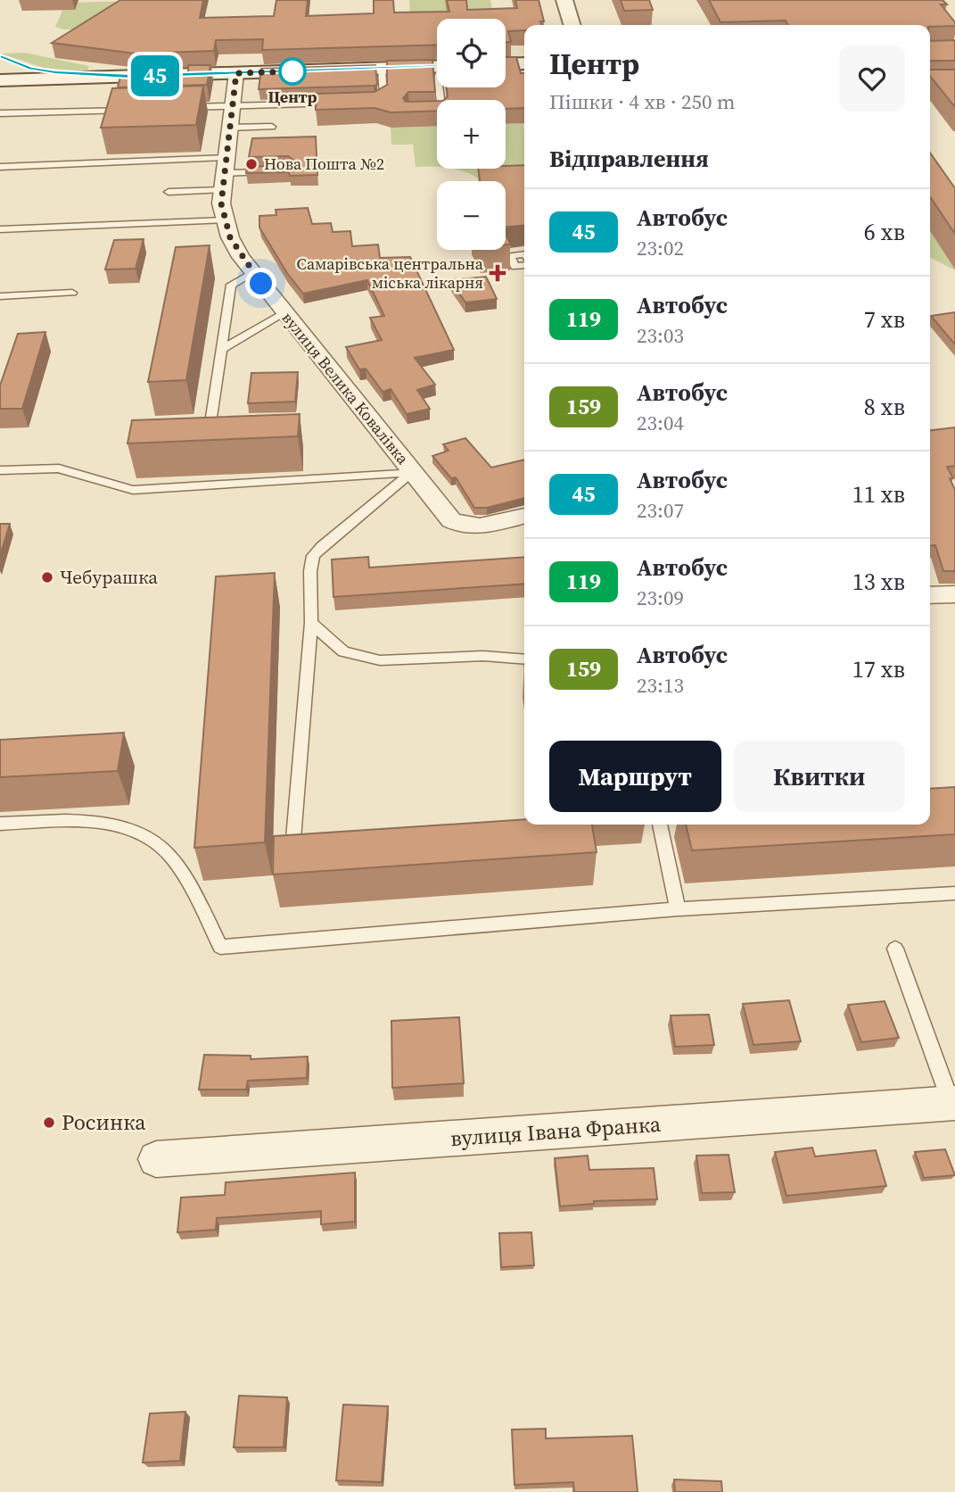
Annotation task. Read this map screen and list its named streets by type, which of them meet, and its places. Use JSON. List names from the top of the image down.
{
  "streets": {
    "street": ["вулиця Велика Ковалівка", "вулиця Івана Франка"]
  },
  "places": {
    "other": [
      "Центр",
      "Нова Пошта №2",
      "Чебурашка",
      "Росинка"
    ],
    "health": ["Самарівська центральна міська лікарня"]
  },
  "lines": ["bus line 45"],
  "page": {
    "on_map": "45",
    "map_buttons": ["+", "−"],
    "heading": [
      ["Центр", "Пішки · 4 хв · 250 m"],
      "Відправлення"
    ],
    "list": [
      {
        "mark": "45",
        "name": "Автобус",
        "note": "23:02",
        "value": "6 хв"
      },
      {
        "mark": "119",
        "name": "Автобус",
        "note": "23:03",
        "value": "7 хв"
      },
      {
        "mark": "159",
        "name": "Автобус",
        "note": "23:04",
        "value": "8 хв"
      },
      {
        "mark": "45",
        "name": "Автобус",
        "note": "23:07",
        "value": "11 хв"
      },
      {
        "mark": "119",
        "name": "Автобус",
        "note": "23:09",
        "value": "13 хв"
      },
      {
        "mark": "159",
        "name": "Автобус",
        "note": "23:13",
        "value": "17 хв"
      }
    ],
    "buttons": ["Маршрут", "Квитки"]
  }
}
